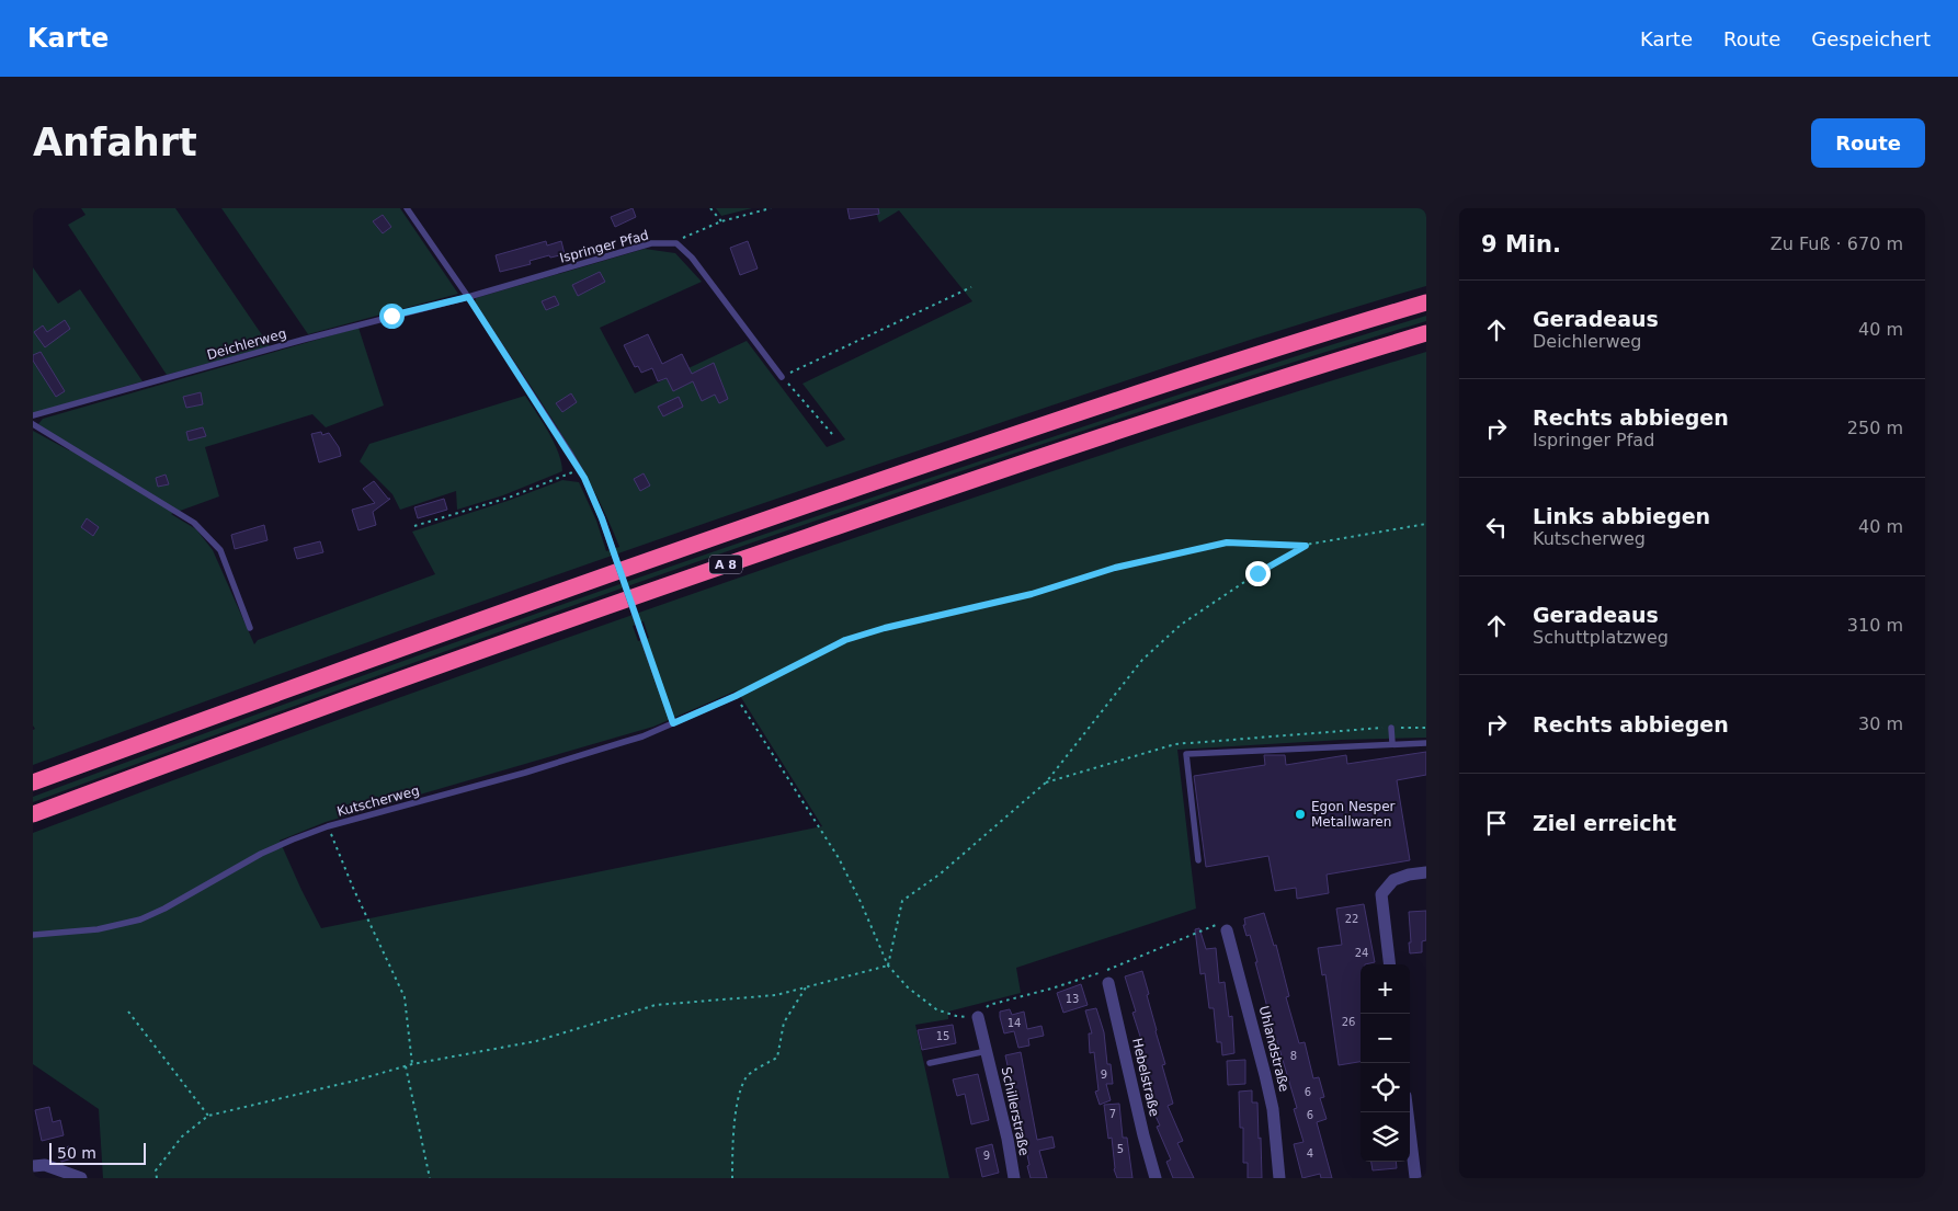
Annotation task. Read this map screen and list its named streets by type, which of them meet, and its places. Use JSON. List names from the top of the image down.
{
  "streets": {
    "highway": ["A 8"],
    "street": ["Uhlandstraße", "Hebelstraße", "Schillerstraße"],
    "lane": ["Ispringer Pfad", "Deichlerweg", "Kutscherweg"]
  },
  "crossings": [
    ["Ispringer Pfad", "Deichlerweg"]
  ],
  "places": ["Egon Nesper Metallwaren"],
  "house_numbers": [
    "22",
    "24",
    "13",
    "26",
    "14",
    "15",
    "8",
    "9",
    "6",
    "7",
    "6",
    "5",
    "4",
    "9"
  ],
  "scale_bar": "50 m",
  "page": {
    "header": "Karte",
    "nav": ["Karte", "Route", "Gespeichert"],
    "buttons": "Route",
    "title": "Anfahrt",
    "heading": ["9 Min.", "Zu Fuß · 670 m"],
    "list": [
      ["Geradeaus", "Deichlerweg", "40 m"],
      ["Rechts abbiegen", "Ispringer Pfad", "250 m"],
      ["Links abbiegen", "Kutscherweg", "40 m"],
      ["Geradeaus", "Schuttplatzweg", "310 m"],
      ["Rechts abbiegen", "30 m"],
      "Ziel erreicht"
    ],
    "map_buttons": ["+", "−"],
    "scale": "50 m"
  }
}
